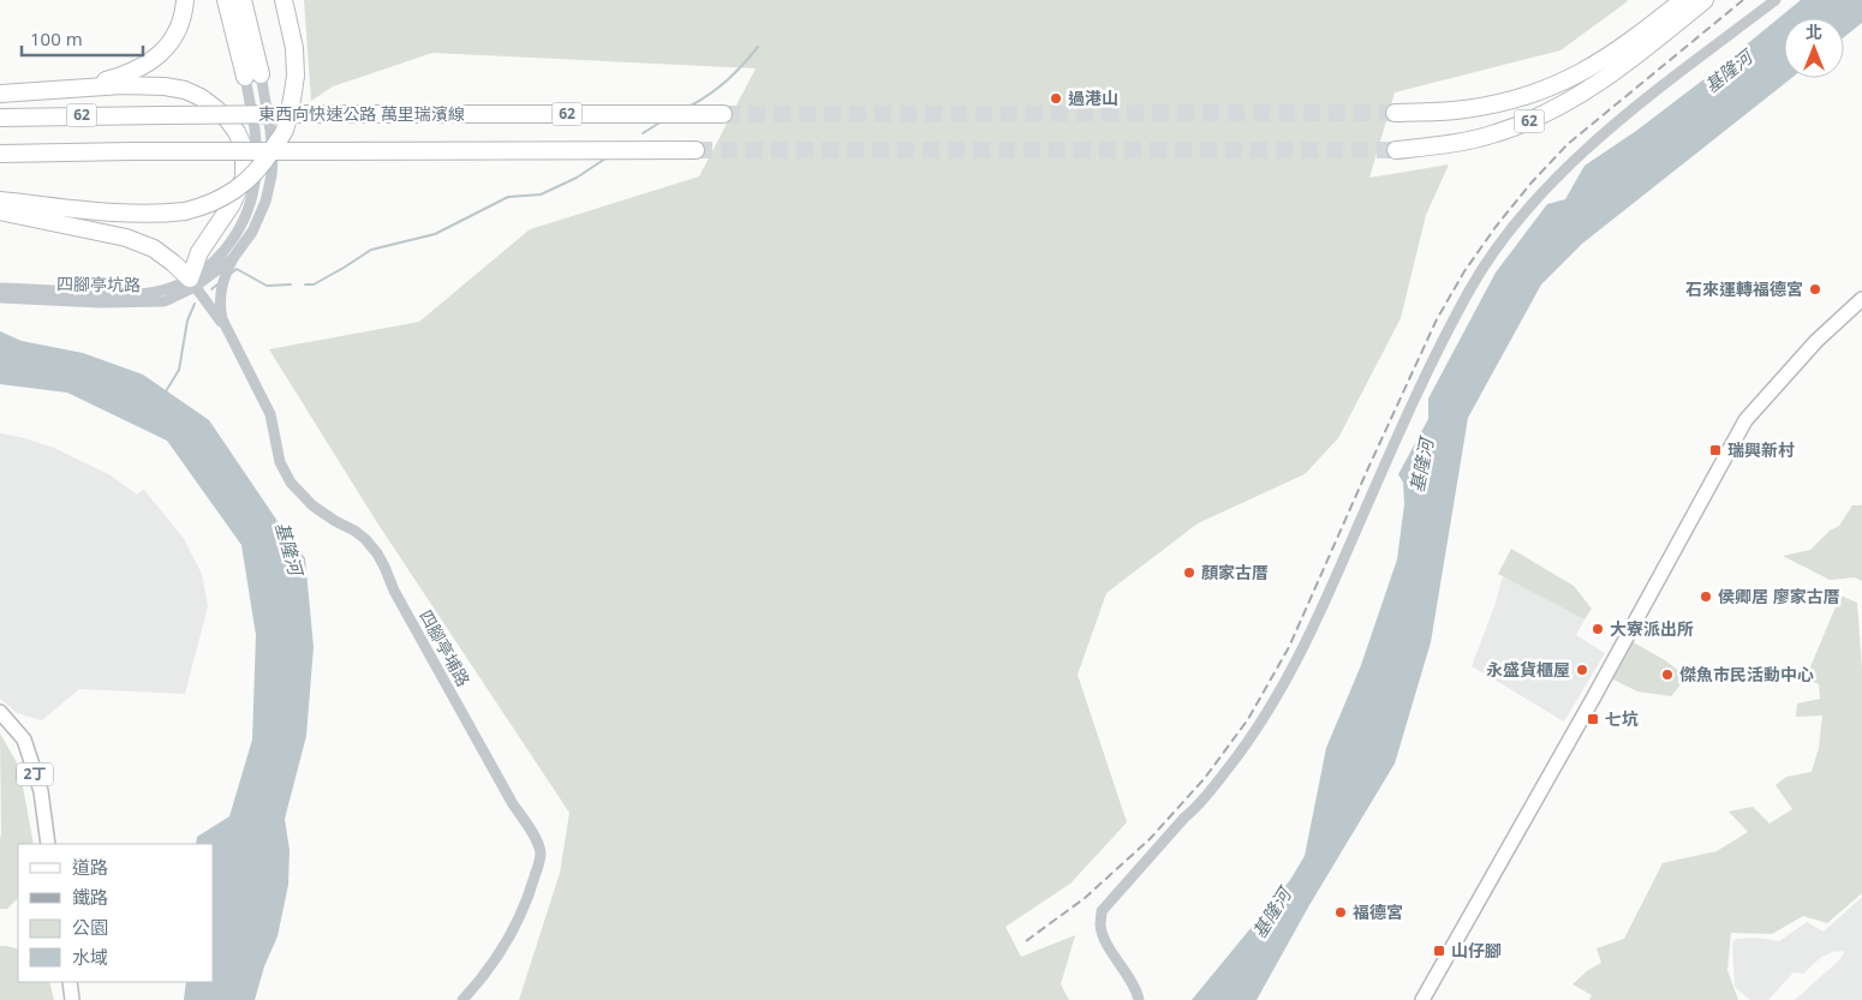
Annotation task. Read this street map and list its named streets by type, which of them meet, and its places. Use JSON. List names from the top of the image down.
{
  "streets": {
    "highway": ["東西向快速公路 萬里瑞濱線", "62"],
    "main road": ["2丁"],
    "street": ["四腳亭坑路", "四腳亭埔路"]
  },
  "water": ["基隆河"],
  "places": {
    "other": [
      "過港山",
      "石來運轉福德宮",
      "顏家古厝",
      "侯卿居 廖家古厝",
      "大寮派出所",
      "永盛貨櫃屋",
      "傑魚市民活動中心",
      "福德宮"
    ],
    "transit": ["瑞興新村", "七坑", "山仔腳"]
  },
  "legend": [
    "道路",
    "鐵路",
    "公園",
    "水域"
  ],
  "scale_bar": "100 m",
  "north": "top"
}
